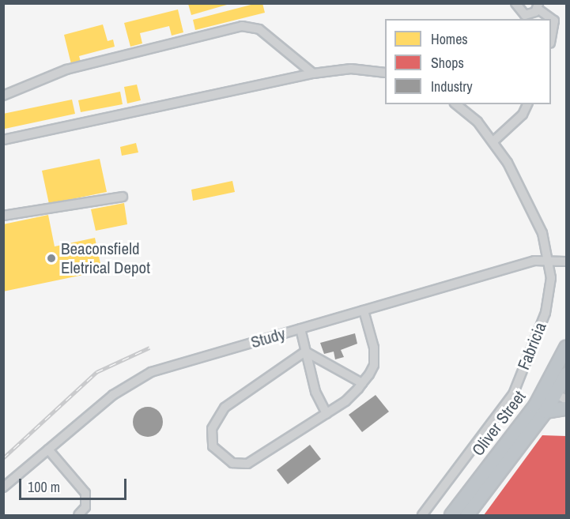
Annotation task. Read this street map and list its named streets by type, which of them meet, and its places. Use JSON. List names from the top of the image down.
{
  "streets": {
    "highway": ["Oliver Street"],
    "street": ["Study", "Fabricia"]
  },
  "crossings": [
    ["Study", "Fabricia"]
  ],
  "places": ["Beaconsfield Eletrical Depot"],
  "legend": ["Homes", "Shops", "Industry"],
  "scale_bar": "100 m"
}
